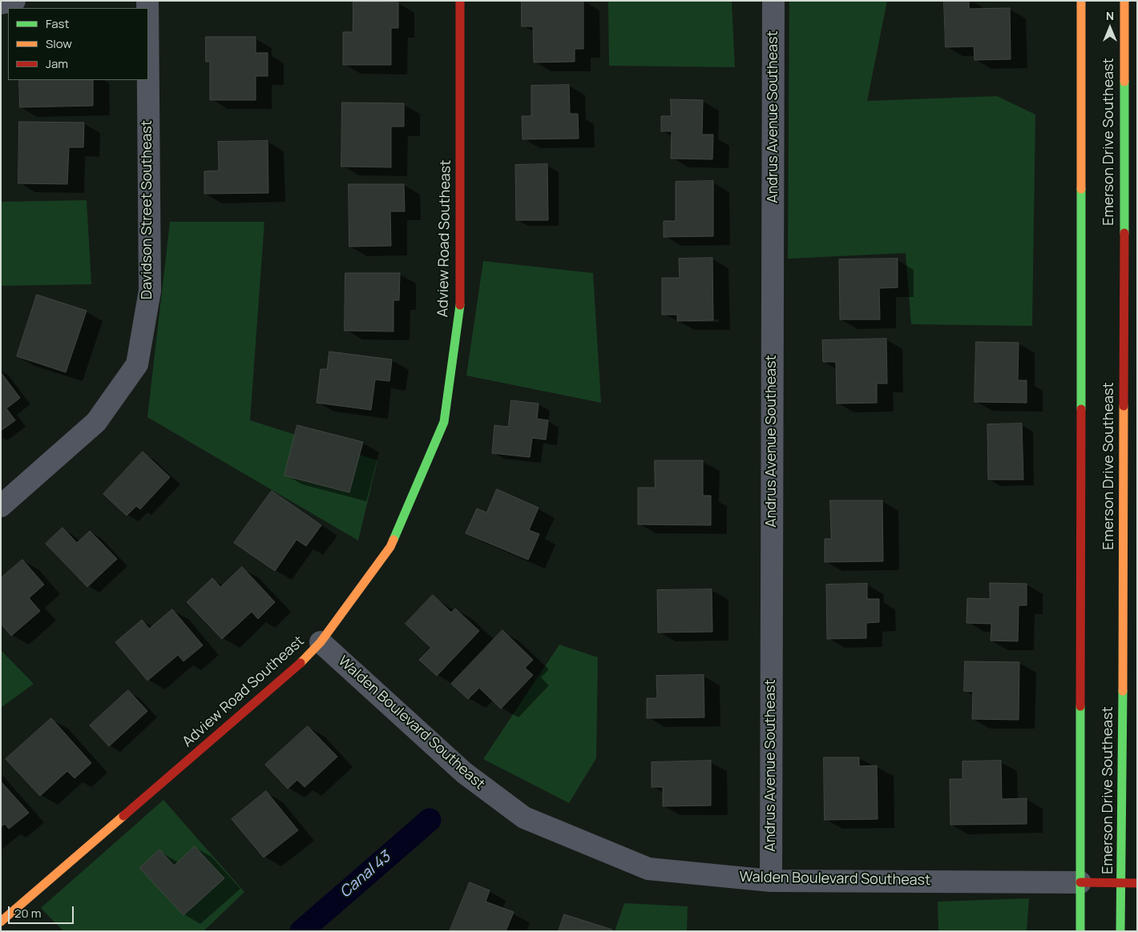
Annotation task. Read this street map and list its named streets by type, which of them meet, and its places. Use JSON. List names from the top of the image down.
{
  "streets": {
    "street": [
      "Andrus Avenue Southeast",
      "Emerson Drive Southeast",
      "Davidson Street Southeast",
      "Adview Road Southeast",
      "Walden Boulevard Southeast"
    ]
  },
  "crossings": [
    ["Andrus Avenue Southeast", "Walden Boulevard Southeast"],
    ["Emerson Drive Southeast", "Walden Boulevard Southeast"],
    ["Adview Road Southeast", "Walden Boulevard Southeast"]
  ],
  "water": ["Canal 43"],
  "legend": ["Fast", "Slow", "Jam"],
  "scale_bar": "20 m",
  "north": "top"
}
